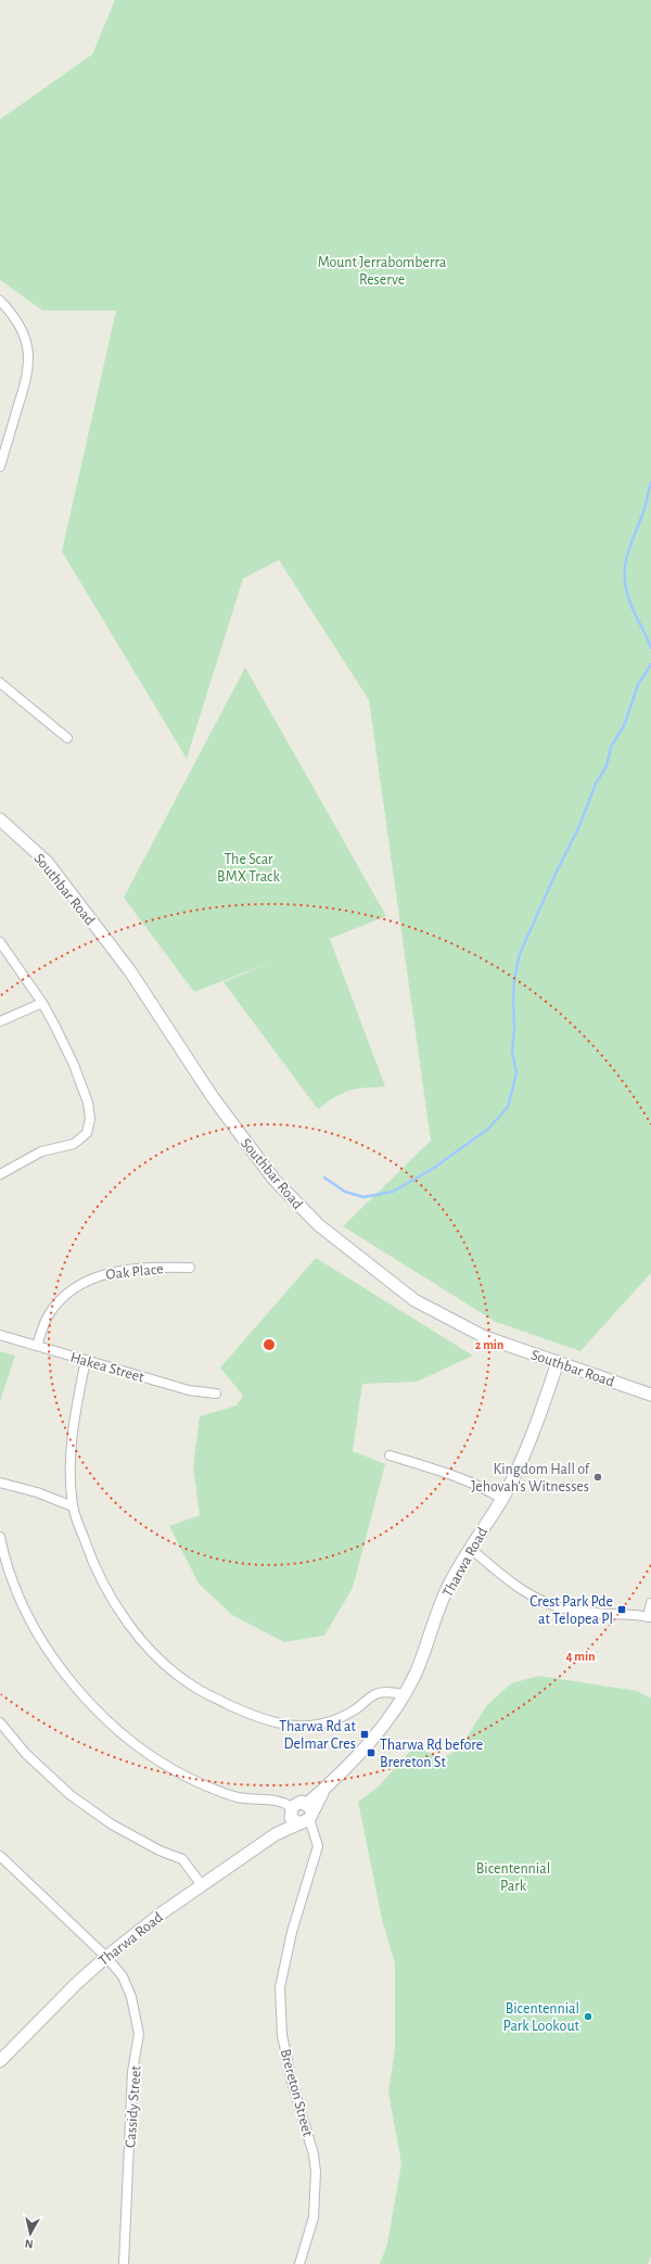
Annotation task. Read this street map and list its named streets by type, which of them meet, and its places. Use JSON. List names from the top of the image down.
{
  "streets": {
    "street": [
      "Southbar Road",
      "Oak Place",
      "Hakea Street",
      "Tharwa Road",
      "Brereton Street",
      "Cassidy Street"
    ]
  },
  "crossings": [
    ["Southbar Road", "Tharwa Road"],
    ["Oak Place", "Hakea Street"],
    ["Tharwa Road", "Brereton Street"],
    ["Tharwa Road", "Cassidy Street"]
  ],
  "parks": ["Mount Jerrabomberra Reserve", "The Scar BMX Track", "Bicentennial Park"],
  "places": {
    "other": ["Kingdom Hall of Jehovah's Witnesses", "Bicentennial Park Lookout"],
    "transit": ["Crest Park Pde at Telopea Pl", "Tharwa Rd at Delmar Cres", "Tharwa Rd before Brereton St"]
  },
  "north": "bottom",
  "rings": ["2 min", "4 min"]
}
